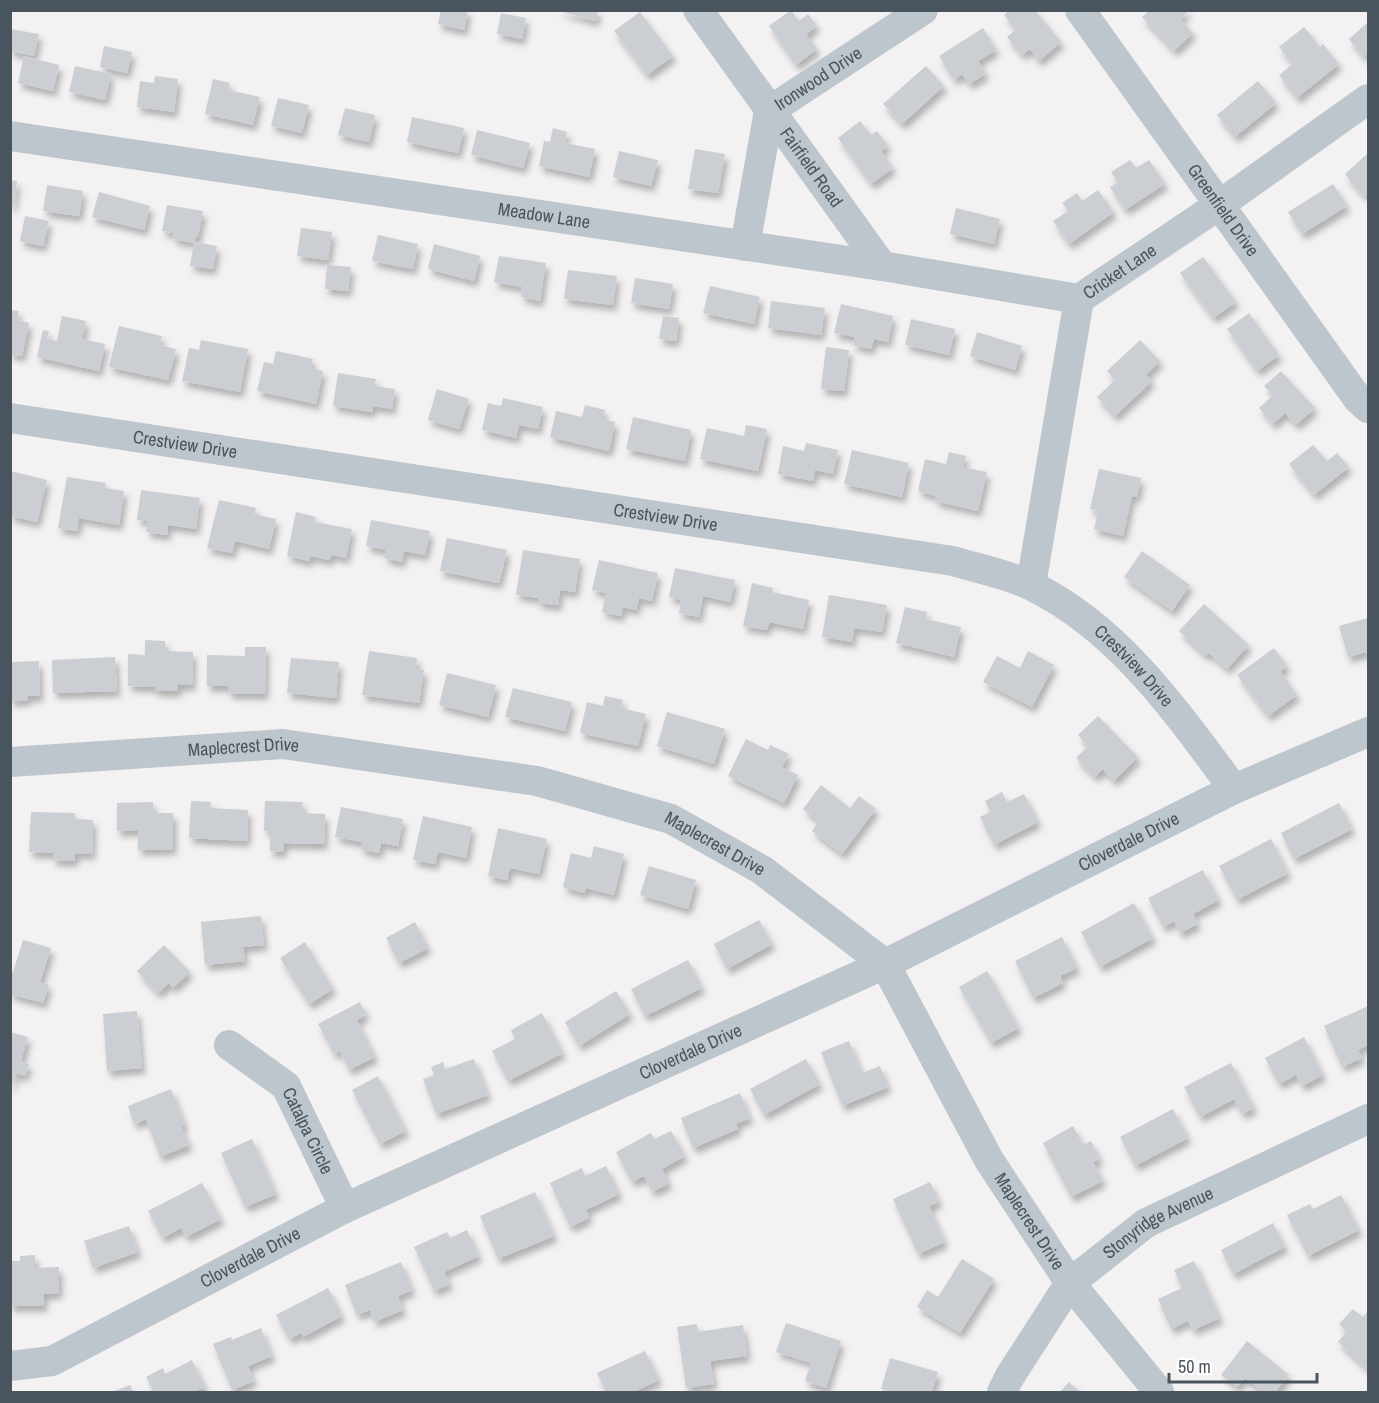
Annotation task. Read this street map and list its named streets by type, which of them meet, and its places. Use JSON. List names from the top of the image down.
{
  "streets": {
    "street": [
      "Ironwood Drive",
      "Fairfield Road",
      "Greenfield Drive",
      "Meadow Lane",
      "Cricket Lane",
      "Crestview Drive",
      "Maplecrest Drive",
      "Cloverdale Drive",
      "Catalpa Circle",
      "Stonyridge Avenue"
    ]
  },
  "crossings": [
    ["Ironwood Drive", "Fairfield Road"],
    ["Ironwood Drive", "Meadow Lane"],
    ["Fairfield Road", "Meadow Lane"],
    ["Greenfield Drive", "Cricket Lane"],
    ["Meadow Lane", "Cricket Lane"],
    ["Cricket Lane", "Crestview Drive"],
    ["Crestview Drive", "Cloverdale Drive"],
    ["Maplecrest Drive", "Cloverdale Drive"],
    ["Maplecrest Drive", "Stonyridge Avenue"],
    ["Cloverdale Drive", "Catalpa Circle"]
  ],
  "scale_bar": "50 m"
}
